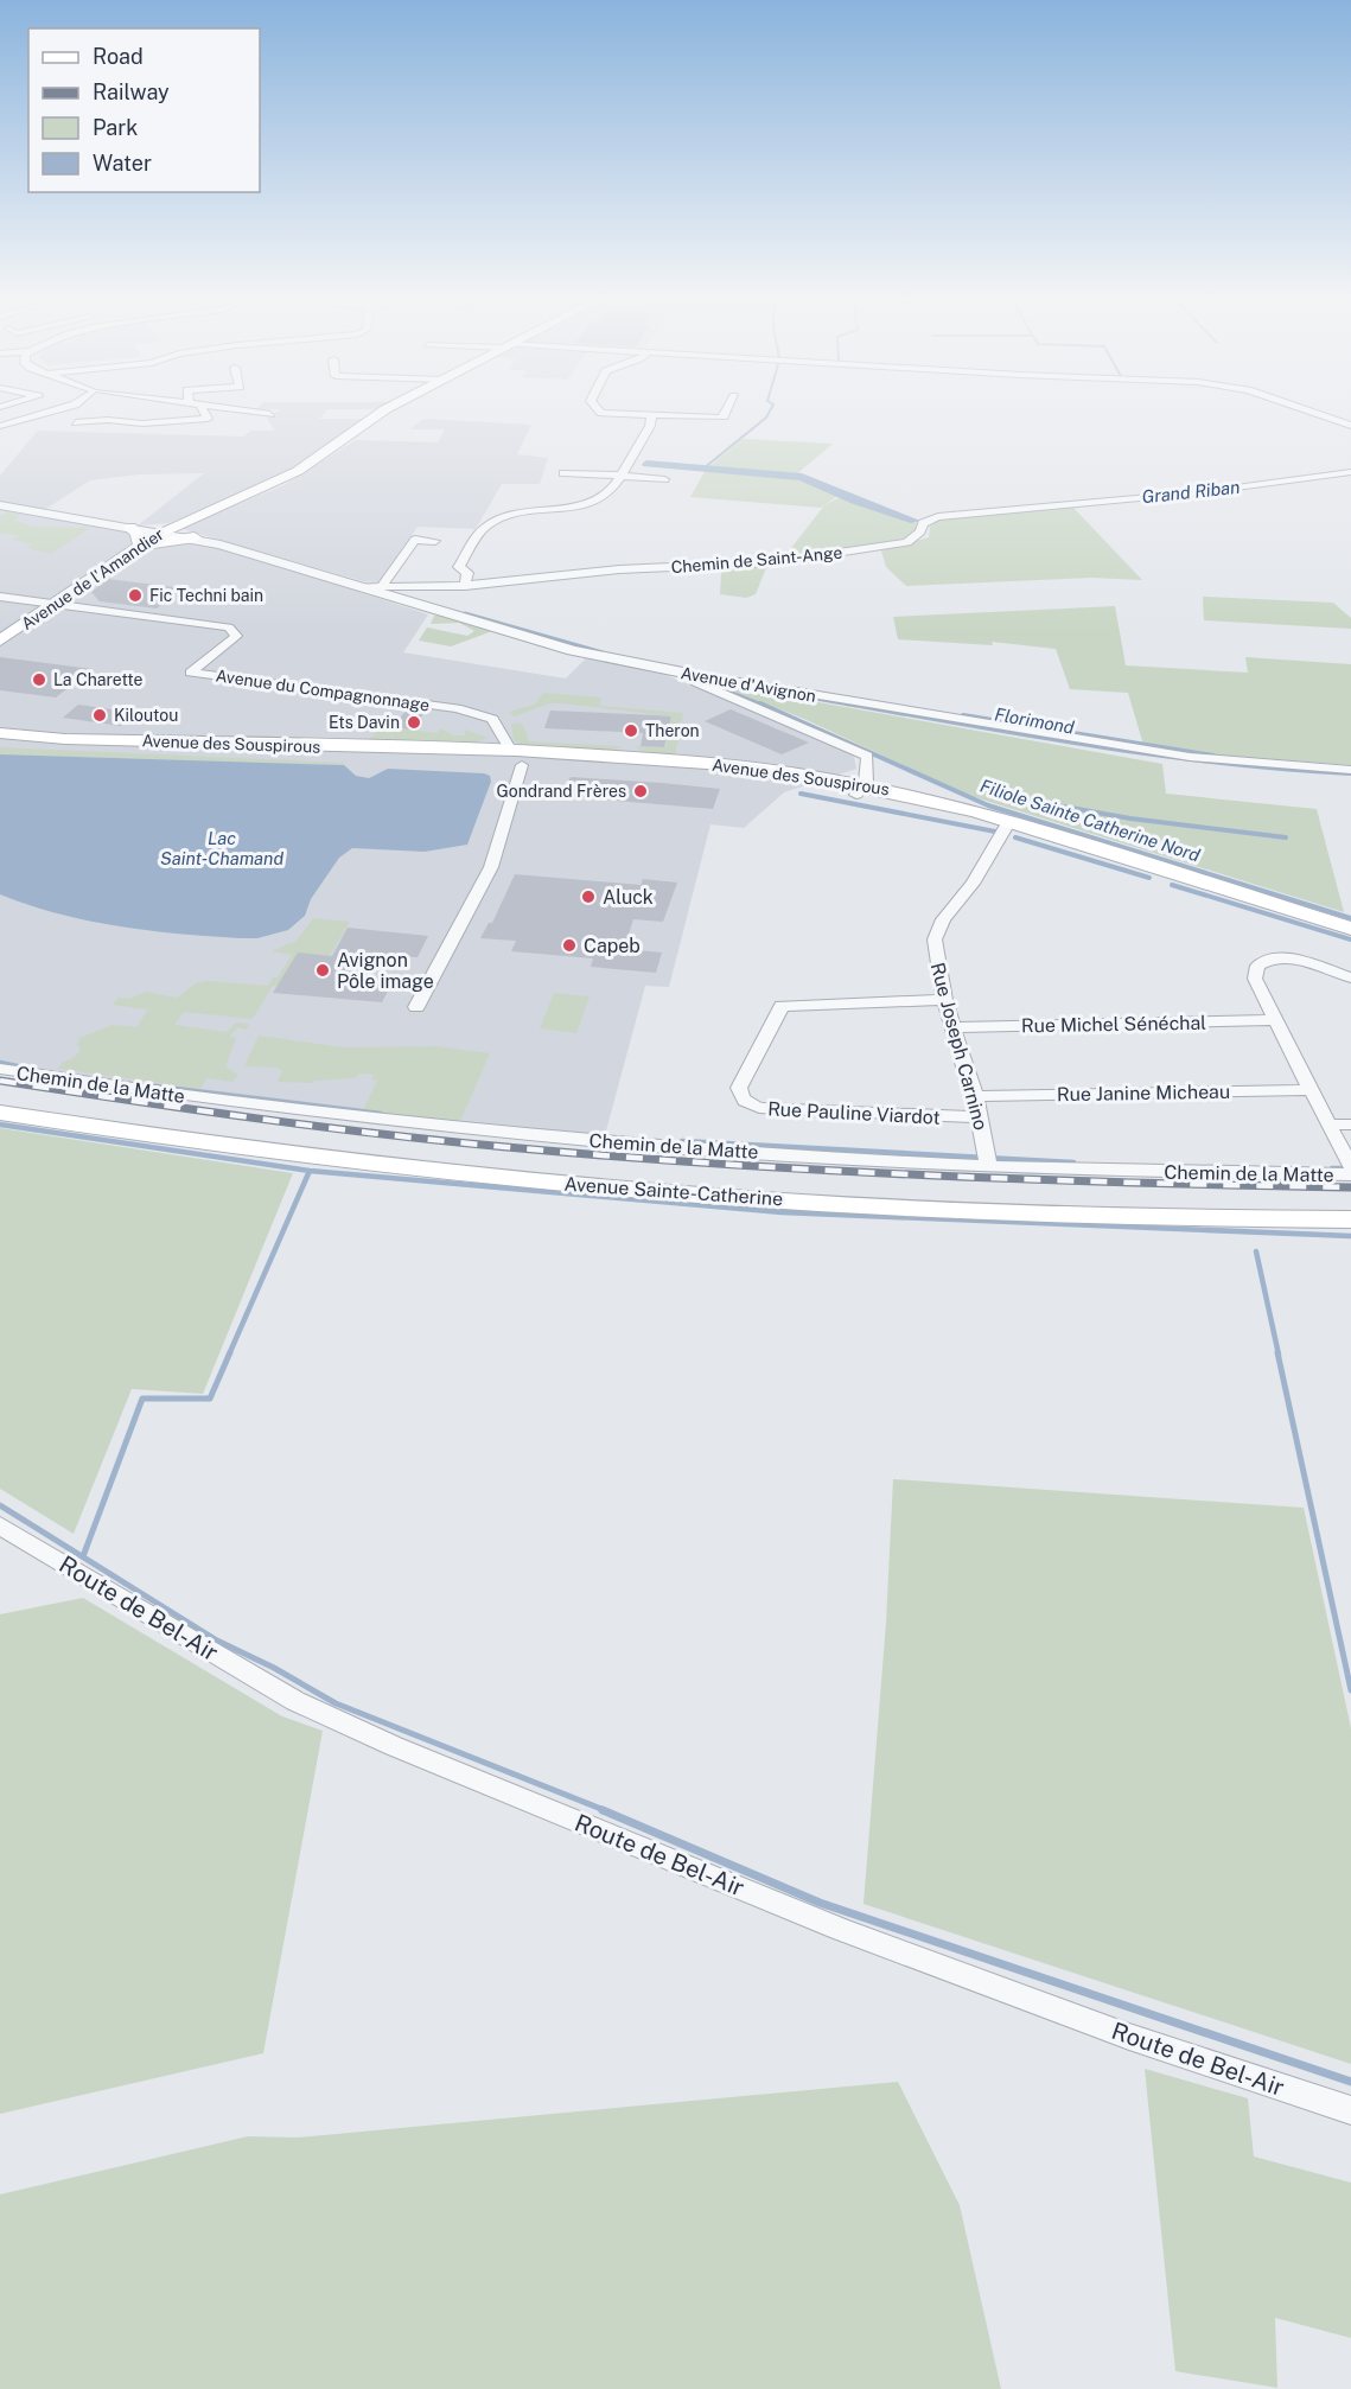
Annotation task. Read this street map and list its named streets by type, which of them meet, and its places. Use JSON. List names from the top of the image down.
{
  "streets": {
    "main road": ["Avenue de l'Amandier", "Avenue des Souspirous", "Avenue Sainte-Catherine"],
    "street": [
      "Chemin de Saint-Ange",
      "Avenue d'Avignon",
      "Avenue du Compagnonnage",
      "Rue Michel Sénéchal",
      "Rue Joseph Carnino",
      "Chemin de la Matte",
      "Rue Janine Micheau",
      "Rue Pauline Viardot",
      "Route de Bel-Air"
    ]
  },
  "crossings": [
    ["Chemin de Saint-Ange", "Avenue d'Avignon"],
    ["Avenue de l'Amandier", "Avenue d'Avignon"],
    ["Avenue de l'Amandier", "Avenue du Compagnonnage"],
    ["Avenue du Compagnonnage", "Avenue des Souspirous"],
    ["Avenue des Souspirous", "Rue Joseph Carnino"],
    ["Rue Michel Sénéchal", "Rue Joseph Carnino"],
    ["Rue Joseph Carnino", "Chemin de la Matte"],
    ["Rue Joseph Carnino", "Rue Janine Micheau"],
    ["Rue Joseph Carnino", "Rue Pauline Viardot"]
  ],
  "water": [
    "Grand Riban",
    "Florimond",
    "Filiole Sainte Catherine Nord",
    "Lac Saint-Chamand"
  ],
  "places": [
    "Fic Techni bain",
    "La Charette",
    "Kiloutou",
    "Ets Davin",
    "Theron",
    "Gondrand Frères",
    "Aluck",
    "Capeb",
    "Avignon Pôle image"
  ],
  "legend": [
    "Road",
    "Railway",
    "Park",
    "Water"
  ]
}
